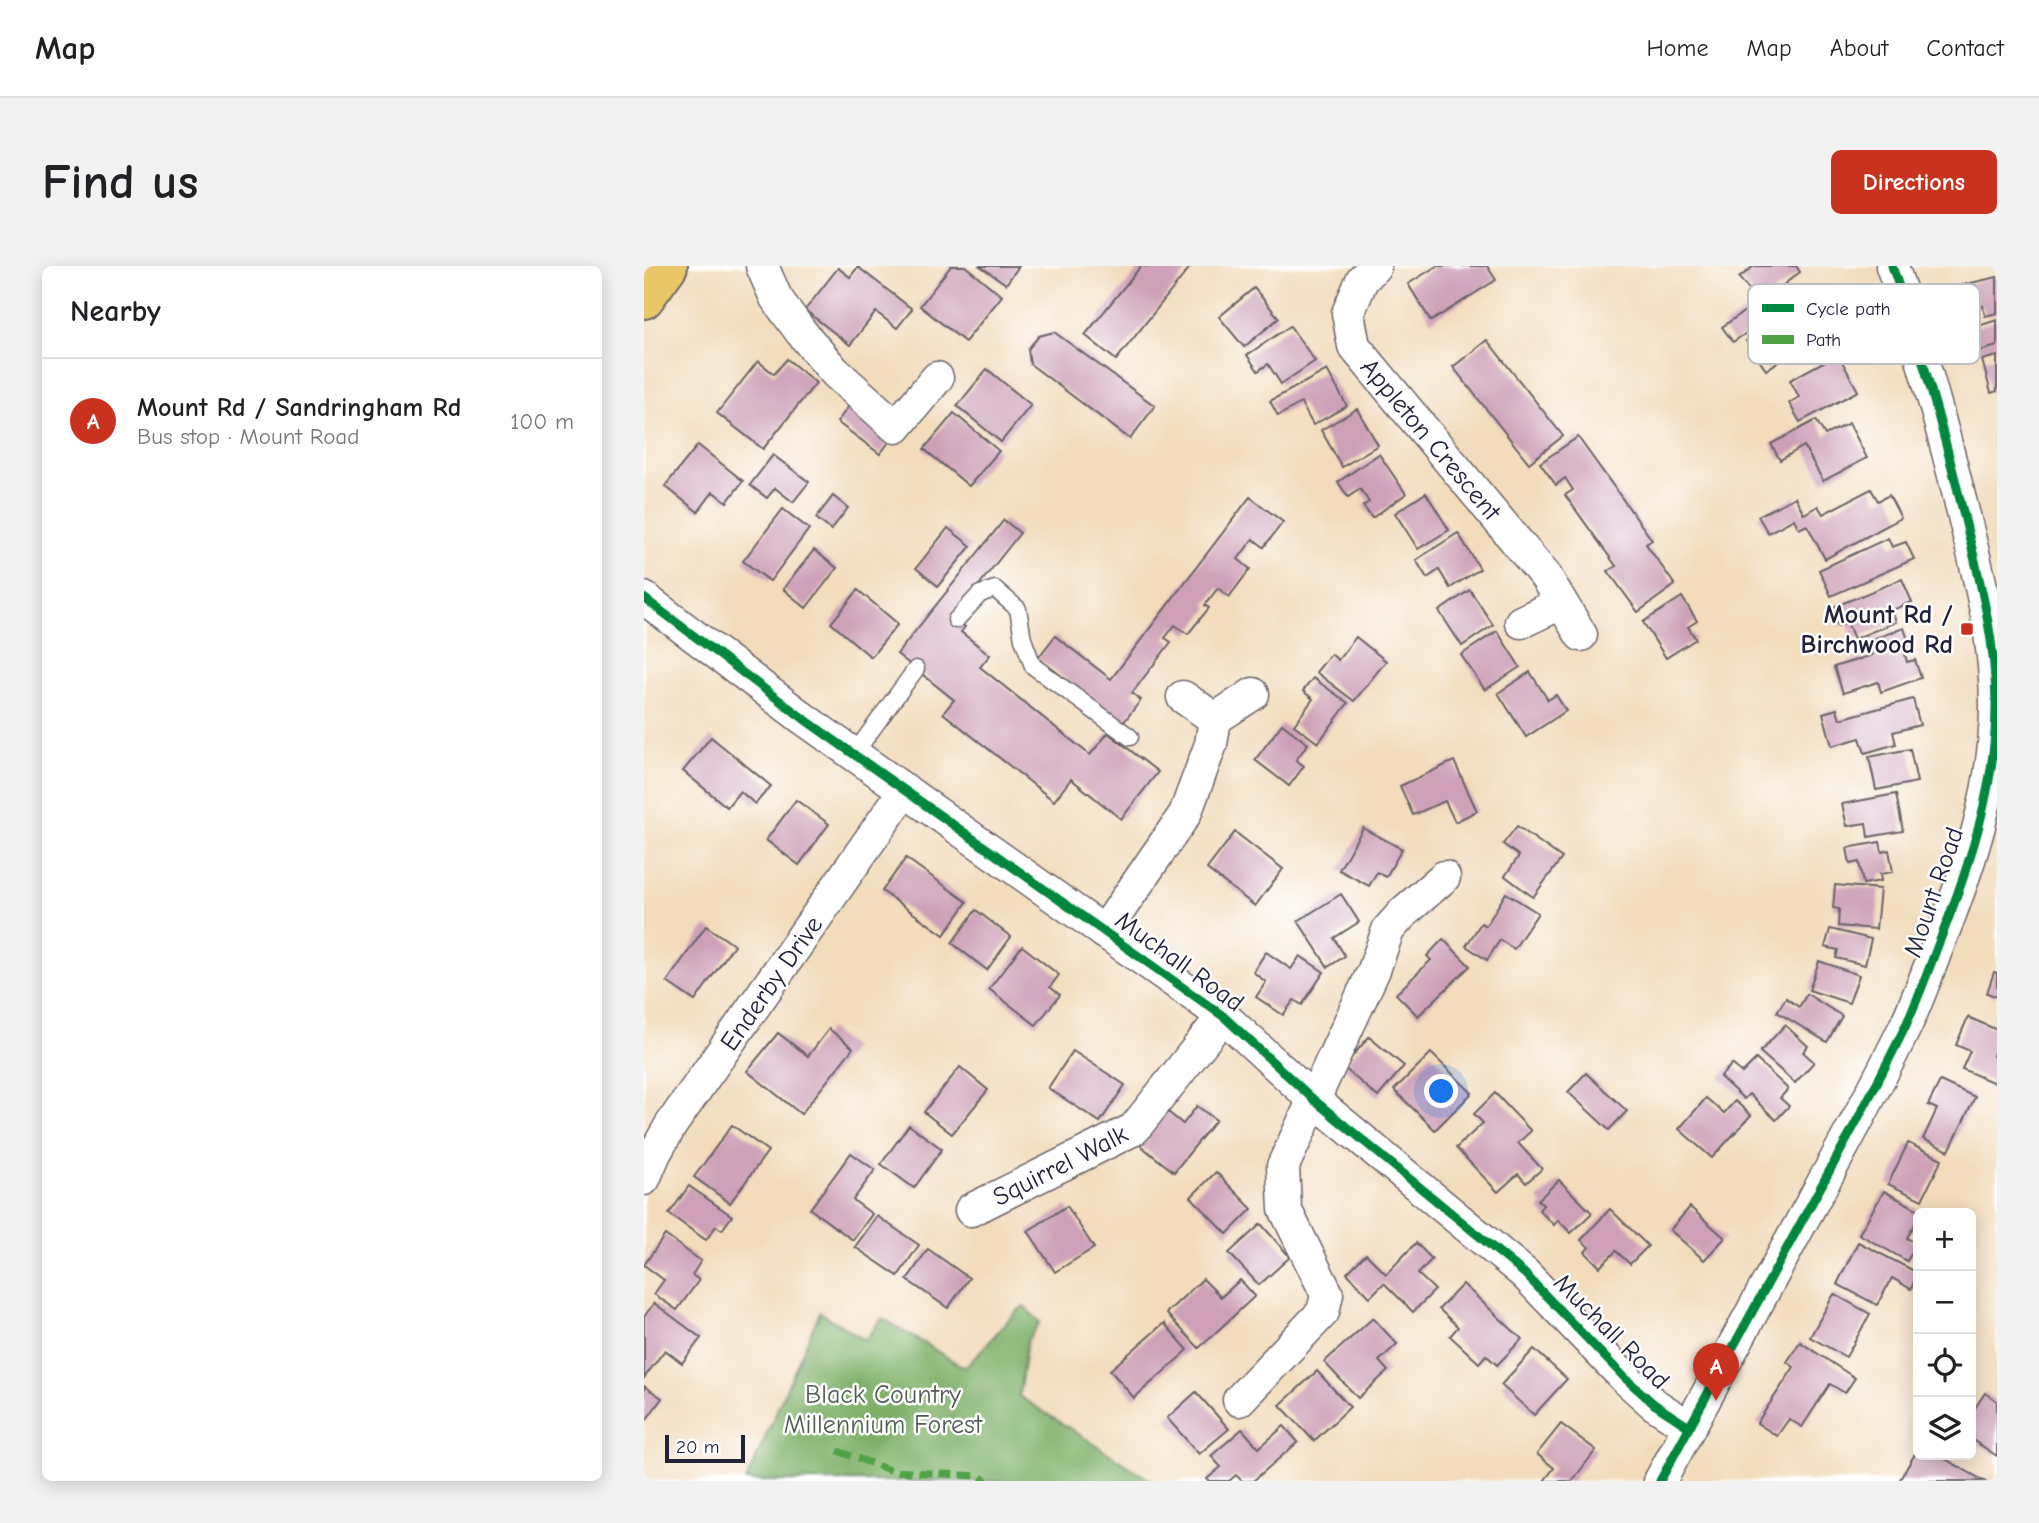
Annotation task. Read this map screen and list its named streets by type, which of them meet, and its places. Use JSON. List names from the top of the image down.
{
  "streets": {
    "street": [
      "Appleton Crescent",
      "Mount Road",
      "Muchall Road",
      "Enderby Drive",
      "Squirrel Walk"
    ]
  },
  "crossings": [
    ["Mount Road", "Muchall Road"],
    ["Muchall Road", "Enderby Drive"],
    ["Muchall Road", "Squirrel Walk"]
  ],
  "parks": ["Black Country Millennium Forest"],
  "places": {
    "transit": ["Mount Rd / Birchwood Rd"]
  },
  "legend": ["Cycle path", "Path"],
  "scale_bar": "20 m",
  "page": {
    "header": "Map",
    "nav": [
      "Home",
      "Map",
      "About",
      "Contact"
    ],
    "buttons": "Directions",
    "title": "Find us",
    "heading": "Nearby",
    "list": [
      {
        "mark": "A",
        "name": "Mount Rd / Sandringham Rd",
        "note": "Bus stop · Mount Road",
        "value": "100 m"
      }
    ],
    "map_buttons": ["+", "−"],
    "pins": "A",
    "scale": "20 m"
  }
}
